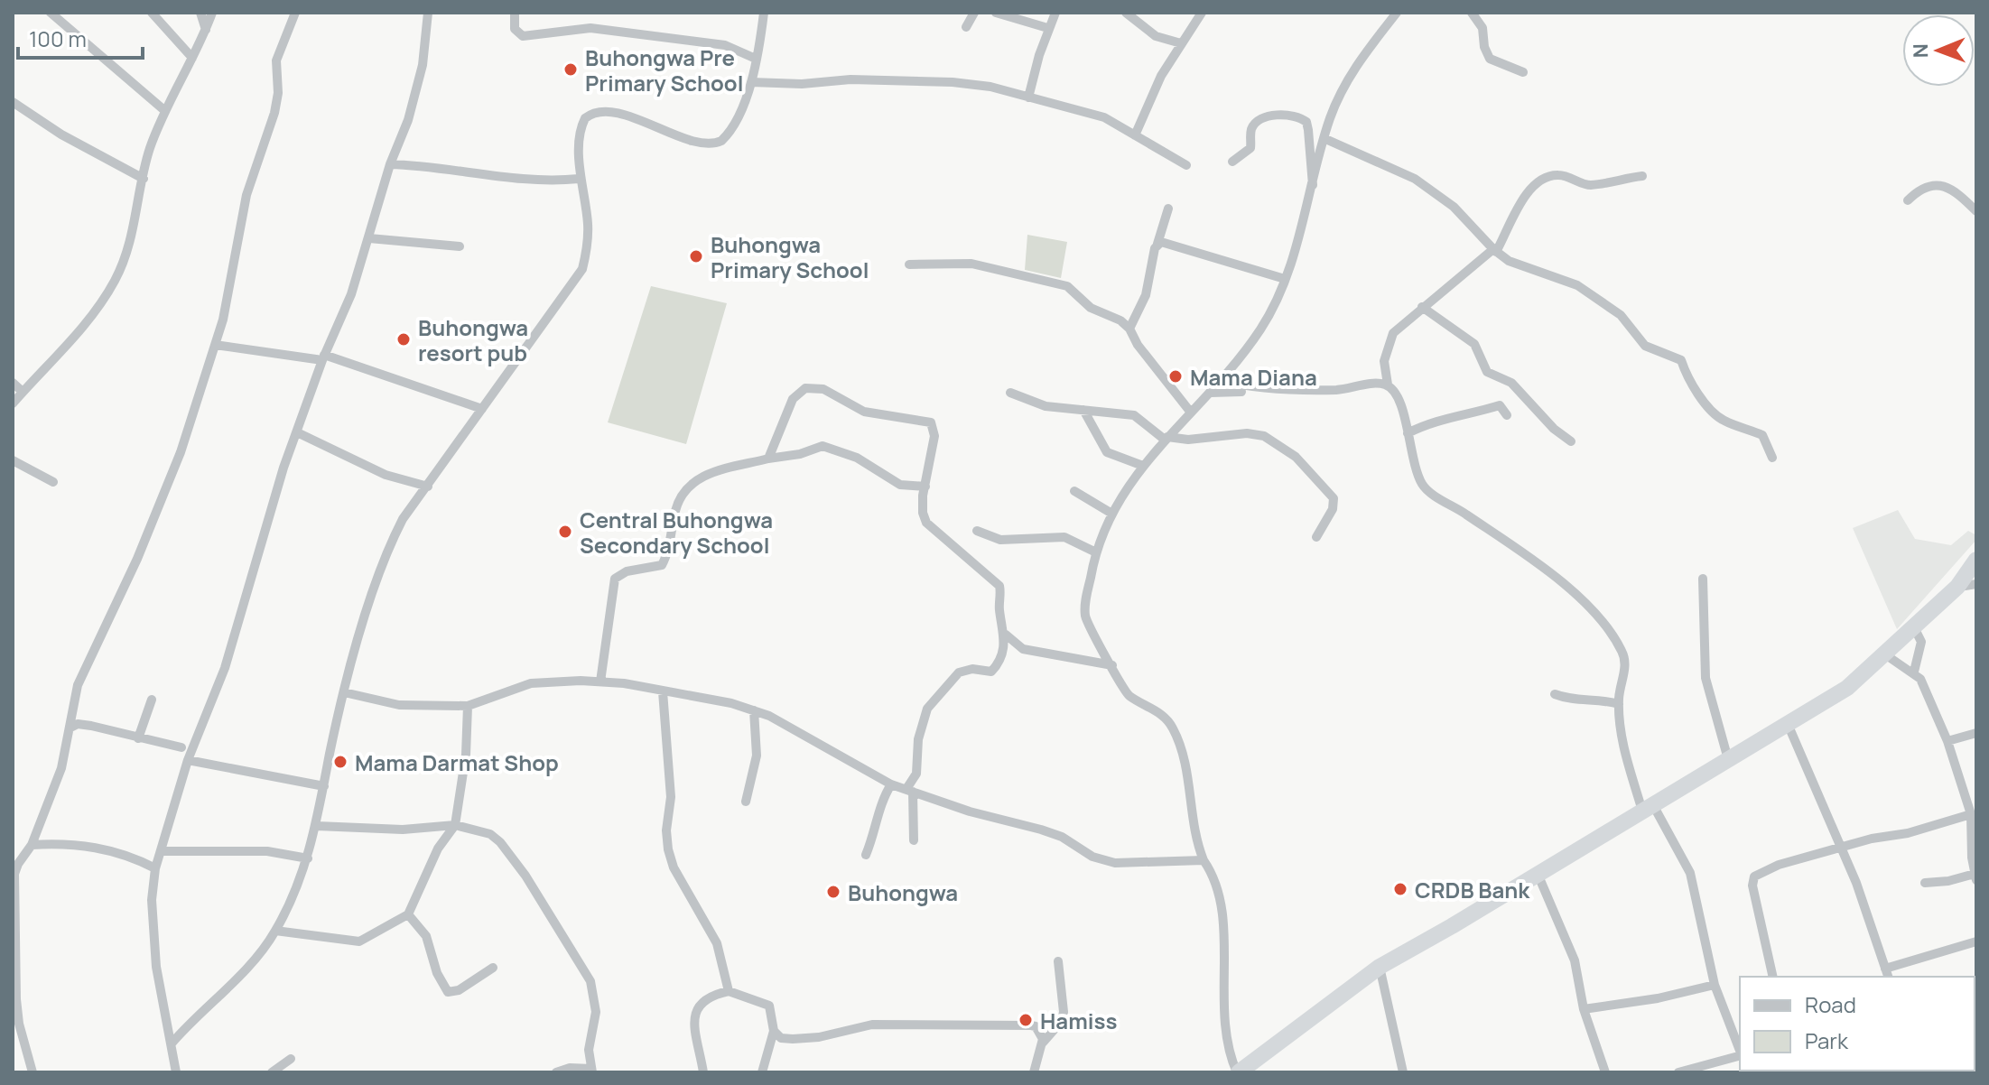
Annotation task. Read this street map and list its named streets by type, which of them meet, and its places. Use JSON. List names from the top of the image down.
{
  "places": [
    "Buhongwa Pre Primary School",
    "Buhongwa Primary School",
    "Buhongwa resort pub",
    "Mama Diana",
    "Central Buhongwa Secondary School",
    "Mama Darmat Shop",
    "CRDB Bank",
    "Buhongwa",
    "Hamiss"
  ],
  "legend": ["Road", "Park"],
  "scale_bar": "100 m",
  "north": "left"
}
